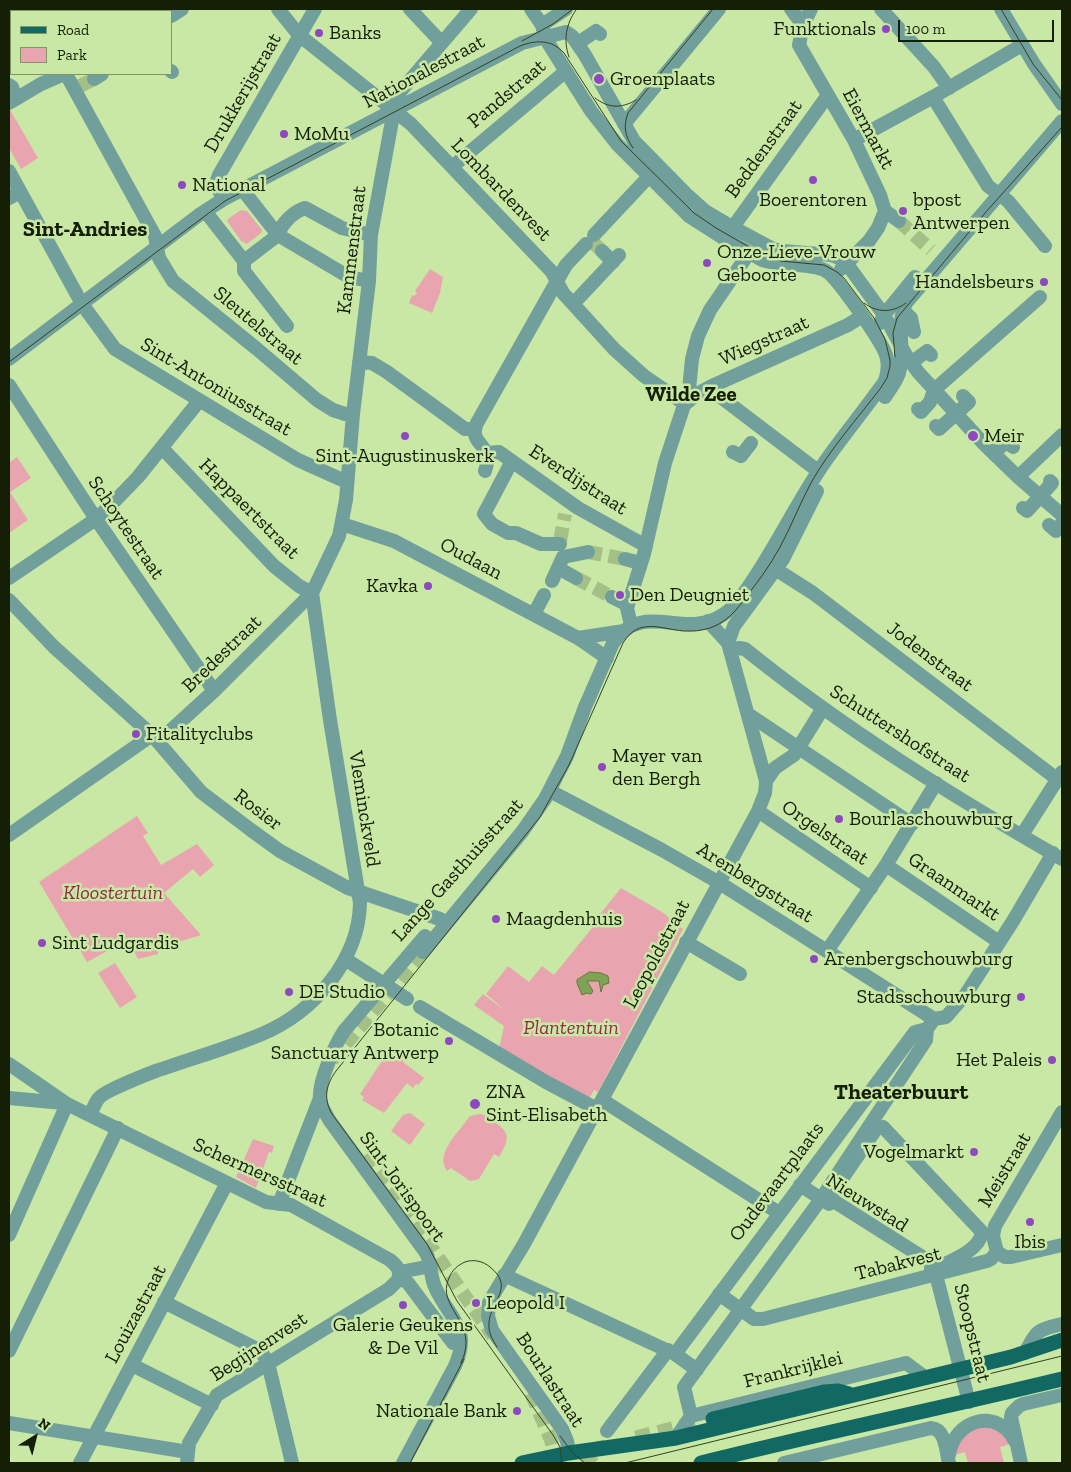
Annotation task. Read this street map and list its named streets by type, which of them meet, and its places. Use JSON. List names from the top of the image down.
{
  "streets": {
    "main road": ["Frankrijklei"],
    "street": [
      "Nationalestraat",
      "Drukkerijstraat",
      "Pandstraat",
      "Eiermarkt",
      "Beddenstraat",
      "Lombardenvest",
      "Kammenstraat",
      "Sleutelstraat",
      "Wiegstraat",
      "Sint-Antoniusstraat",
      "Everdijstraat",
      "Happaertstraat",
      "Schoytestraat",
      "Oudaan",
      "Bredestraat",
      "Jodenstraat",
      "Schuttershofstraat",
      "Vleminckveld",
      "Rosier",
      "Orgelstraat",
      "Lange Gasthuisstraat",
      "Arenbergstraat",
      "Graanmarkt",
      "Leopoldstraat",
      "Meistraat",
      "Schermersstraat",
      "Oudevaartplaats",
      "Sint-Jorispoort",
      "Nieuwstad",
      "Tabakvest",
      "Louizastraat",
      "Stoopstraat",
      "Begijnenvest",
      "Bourlastraat"
    ]
  },
  "crossings": [
    ["Nationalestraat", "Drukkerijstraat"],
    ["Nationalestraat", "Lombardenvest"],
    ["Nationalestraat", "Kammenstraat"],
    ["Nationalestraat", "Sleutelstraat"],
    ["Nationalestraat", "Sint-Antoniusstraat"],
    ["Drukkerijstraat", "Lombardenvest"],
    ["Pandstraat", "Lombardenvest"],
    ["Eiermarkt", "Beddenstraat"],
    ["Lombardenvest", "Kammenstraat"],
    ["Kammenstraat", "Sleutelstraat"],
    ["Kammenstraat", "Sint-Antoniusstraat"],
    ["Kammenstraat", "Happaertstraat"],
    ["Kammenstraat", "Oudaan"],
    ["Kammenstraat", "Bredestraat"],
    ["Kammenstraat", "Vleminckveld"],
    ["Happaertstraat", "Bredestraat"],
    ["Happaertstraat", "Vleminckveld"],
    ["Schoytestraat", "Bredestraat"],
    ["Oudaan", "Lange Gasthuisstraat"],
    ["Bredestraat", "Vleminckveld"],
    ["Bredestraat", "Rosier"],
    ["Vleminckveld", "Rosier"],
    ["Vleminckveld", "Schermersstraat"],
    ["Rosier", "Lange Gasthuisstraat"],
    ["Orgelstraat", "Leopoldstraat"],
    ["Lange Gasthuisstraat", "Arenbergstraat"],
    ["Lange Gasthuisstraat", "Schermersstraat"],
    ["Lange Gasthuisstraat", "Sint-Jorispoort"],
    ["Arenbergstraat", "Leopoldstraat"],
    ["Arenbergstraat", "Oudevaartplaats"],
    ["Leopoldstraat", "Bourlastraat"],
    ["Meistraat", "Tabakvest"],
    ["Schermersstraat", "Louizastraat"],
    ["Schermersstraat", "Begijnenvest"],
    ["Oudevaartplaats", "Nieuwstad"],
    ["Oudevaartplaats", "Tabakvest"],
    ["Oudevaartplaats", "Frankrijklei"],
    ["Nieuwstad", "Tabakvest"],
    ["Nieuwstad", "Stoopstraat"],
    ["Tabakvest", "Stoopstraat"],
    ["Louizastraat", "Begijnenvest"],
    ["Stoopstraat", "Frankrijklei"],
    ["Frankrijklei", "Bourlastraat"]
  ],
  "districts": ["Sint-Andries", "Wilde Zee", "Theaterbuurt"],
  "parks": ["Kloostertuin", "Plantentuin"],
  "places": [
    "Funktionals",
    "Banks",
    "Groenplaats",
    "MoMu",
    "Boerentoren",
    "National",
    "bpost Antwerpen",
    "Onze-Lieve-Vrouw Geboorte",
    "Handelsbeurs",
    "Sint-Augustinuskerk",
    "Meir",
    "Kavka",
    "Den Deugniet",
    "Fitalityclubs",
    "Mayer van den Bergh",
    "Bourlaschouwburg",
    "Maagdenhuis",
    "Sint Ludgardis",
    "Arenbergschouwburg",
    "DE Studio",
    "Stadsschouwburg",
    "Botanic Sanctuary Antwerp",
    "Het Paleis",
    "ZNA Sint-Elisabeth",
    "Vogelmarkt",
    "Ibis",
    "Leopold I",
    "Galerie Geukens & De Vil",
    "Nationale Bank"
  ],
  "legend": ["Road", "Park"],
  "scale_bar": "100 m",
  "north": "top right"
}
